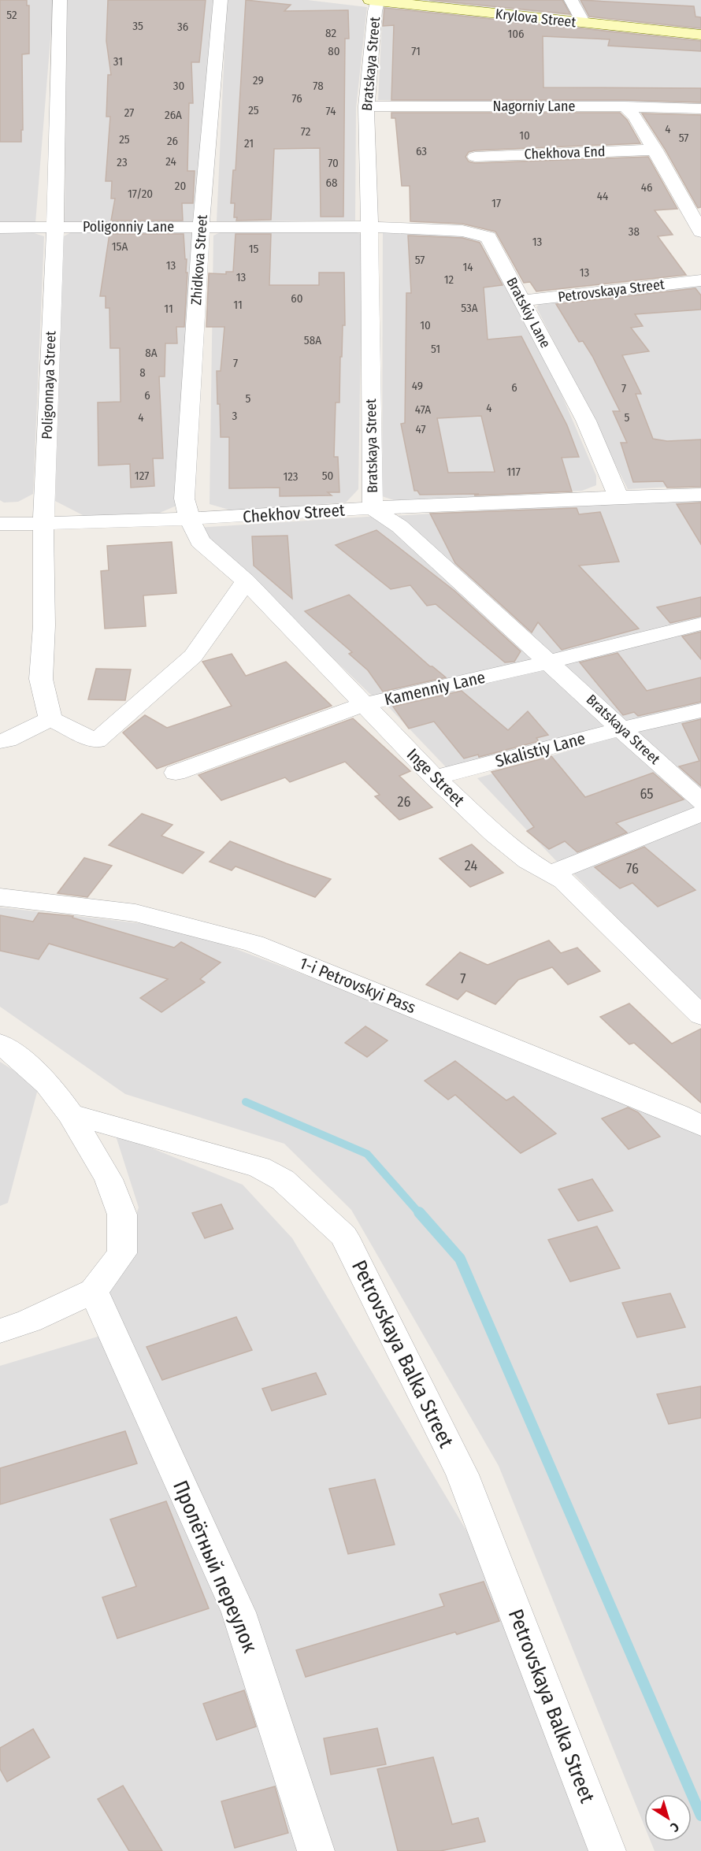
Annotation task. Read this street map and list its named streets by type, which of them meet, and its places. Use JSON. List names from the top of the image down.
{
  "streets": {
    "main road": ["Krylova Street"],
    "street": [
      "Bratskaya Street",
      "Nagorniy Lane",
      "Chekhova End",
      "Poligonniy Lane",
      "Zhidkova Street",
      "Petrovskaya Street",
      "Bratskiy Lane",
      "Poligonnaya Street",
      "Chekhov Street",
      "Kamenniy Lane",
      "Skalistiy Lane",
      "Inge Street",
      "1-i Petrovskyi Pass",
      "Petrovskaya Balka Street",
      "Пролётный переулок"
    ]
  },
  "crossings": [
    ["Krylova Street", "Bratskaya Street"],
    ["Bratskaya Street", "Nagorniy Lane"],
    ["Bratskaya Street", "Poligonniy Lane"],
    ["Bratskaya Street", "Bratskiy Lane"],
    ["Bratskaya Street", "Chekhov Street"],
    ["Bratskaya Street", "Kamenniy Lane"],
    ["Bratskaya Street", "Skalistiy Lane"],
    ["Poligonniy Lane", "Zhidkova Street"],
    ["Poligonniy Lane", "Bratskiy Lane"],
    ["Poligonniy Lane", "Poligonnaya Street"],
    ["Zhidkova Street", "Chekhov Street"],
    ["Zhidkova Street", "Inge Street"],
    ["Petrovskaya Street", "Bratskiy Lane"],
    ["Bratskiy Lane", "Chekhov Street"],
    ["Poligonnaya Street", "Chekhov Street"],
    ["Chekhov Street", "Inge Street"],
    ["Kamenniy Lane", "Inge Street"],
    ["Skalistiy Lane", "Inge Street"]
  ],
  "house_numbers": [
    "52",
    "35",
    "36",
    "82",
    "106",
    "80",
    "71",
    "31",
    "29",
    "30",
    "78",
    "76",
    "25",
    "74",
    "27",
    "26А",
    "4",
    "72",
    "10",
    "57",
    "25",
    "26",
    "21",
    "63",
    "24",
    "23",
    "70",
    "68",
    "20",
    "46",
    "17/20",
    "44",
    "17",
    "38",
    "13",
    "15А",
    "15",
    "57",
    "13",
    "14",
    "13",
    "13",
    "12",
    "60",
    "11",
    "53А",
    "11",
    "10",
    "58А",
    "51",
    "8А",
    "7",
    "8",
    "49",
    "6",
    "7",
    "6",
    "5",
    "4",
    "47А",
    "3",
    "4",
    "5",
    "47",
    "117",
    "127",
    "50",
    "123",
    "65",
    "26",
    "24",
    "76",
    "7"
  ],
  "north": "bottom right"
}
